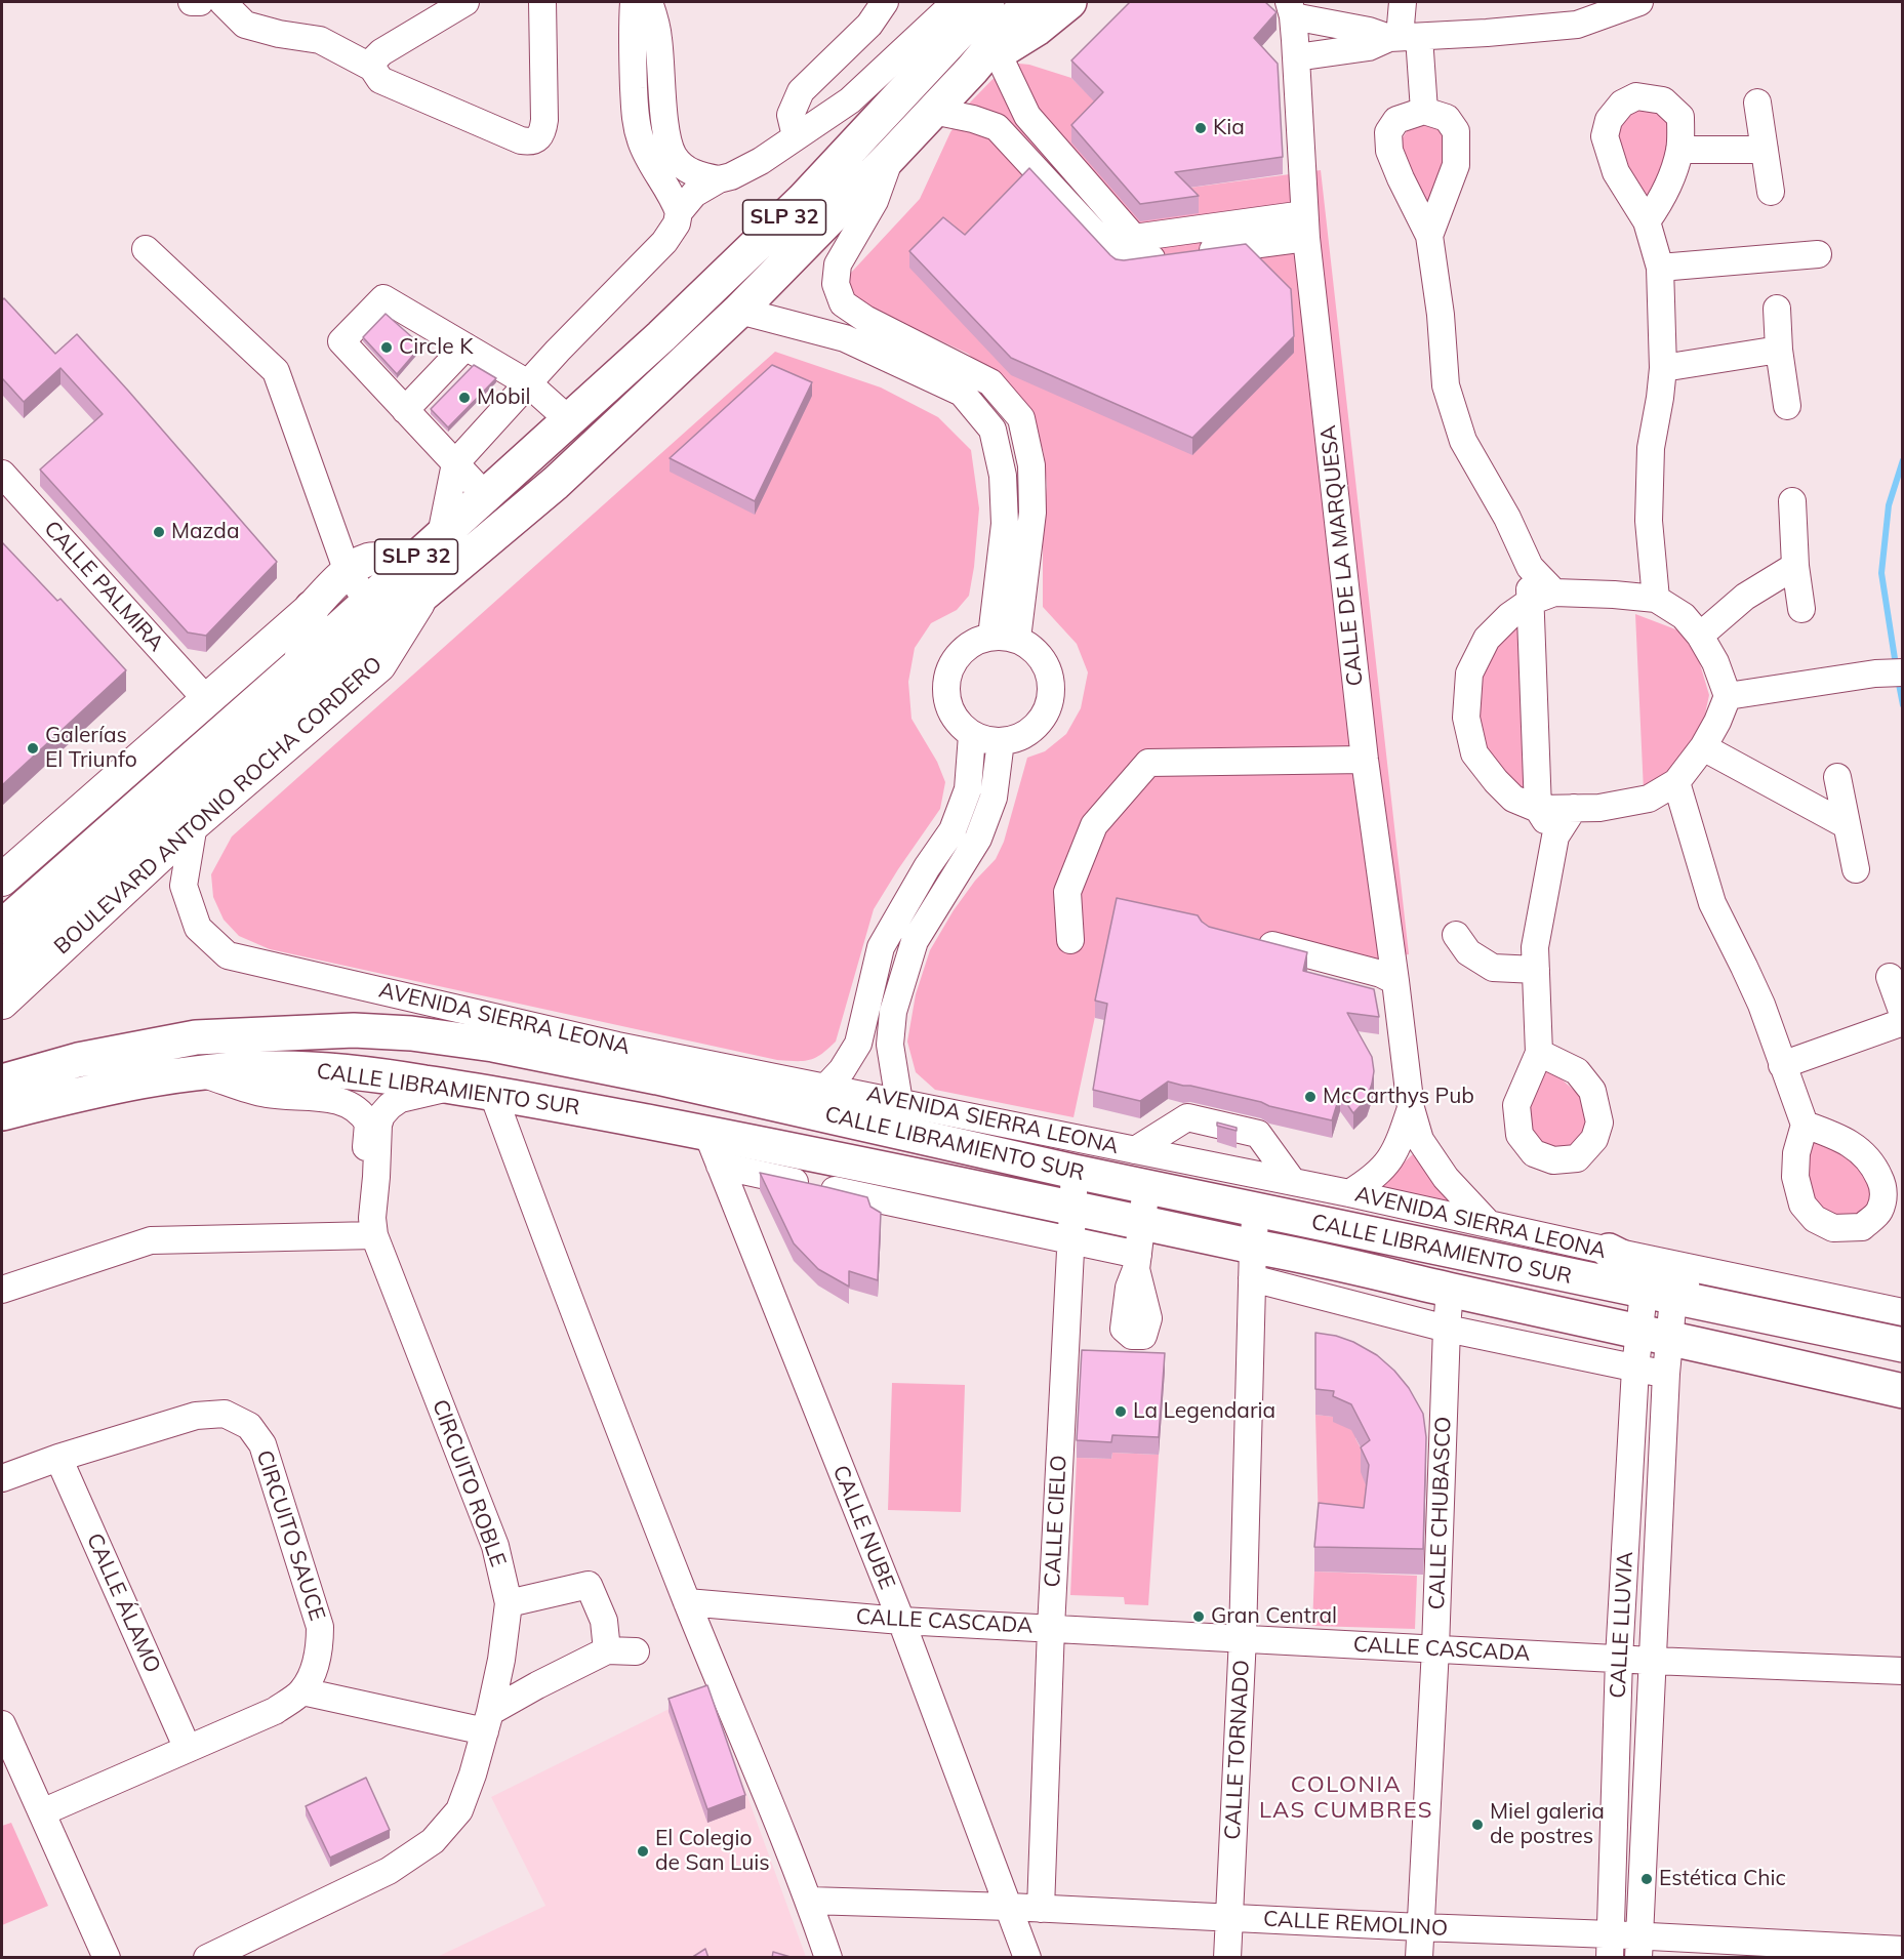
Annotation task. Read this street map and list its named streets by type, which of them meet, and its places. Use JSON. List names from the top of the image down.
{
  "streets": {
    "highway": ["SLP 32", "CALLE LIBRAMIENTO SUR"],
    "main road": ["BOULEVARD ANTONIO ROCHA CORDERO"],
    "street": [
      "CALLE DE LA MARQUESA",
      "CALLE PALMIRA",
      "AVENIDA SIERRA LEONA",
      "CIRCUITO ROBLE",
      "CALLE CHUBASCO",
      "CALLE CIELO",
      "CALLE NUBE",
      "CIRCUITO SAUCE",
      "CALLE ÁLAMO",
      "CALLE CASCADA",
      "CALLE LLUVIA",
      "CALLE TORNADO",
      "CALLE REMOLINO"
    ]
  },
  "crossings": [
    ["SLP 32", "BOULEVARD ANTONIO ROCHA CORDERO"],
    ["CALLE DE LA MARQUESA", "AVENIDA SIERRA LEONA"],
    ["BOULEVARD ANTONIO ROCHA CORDERO", "AVENIDA SIERRA LEONA"],
    ["CALLE LIBRAMIENTO SUR", "CALLE CHUBASCO"],
    ["CALLE LIBRAMIENTO SUR", "CALLE CIELO"],
    ["CALLE LIBRAMIENTO SUR", "CALLE NUBE"],
    ["CALLE LIBRAMIENTO SUR", "CALLE LLUVIA"],
    ["CALLE LIBRAMIENTO SUR", "CALLE TORNADO"],
    ["CALLE CHUBASCO", "CALLE CASCADA"],
    ["CALLE CHUBASCO", "CALLE REMOLINO"],
    ["CALLE CIELO", "CALLE CASCADA"],
    ["CALLE CIELO", "CALLE REMOLINO"],
    ["CALLE NUBE", "CALLE CASCADA"],
    ["CALLE NUBE", "CALLE REMOLINO"],
    ["CIRCUITO SAUCE", "CALLE ÁLAMO"],
    ["CALLE CASCADA", "CALLE LLUVIA"],
    ["CALLE CASCADA", "CALLE TORNADO"],
    ["CALLE LLUVIA", "CALLE REMOLINO"],
    ["CALLE TORNADO", "CALLE REMOLINO"]
  ],
  "districts": ["COLONIA LAS CUMBRES"],
  "places": [
    "Kia",
    "Circle K",
    "Mobil",
    "Mazda",
    "Galerías El Triunfo",
    "McCarthys Pub",
    "La Legendaria",
    "Gran Central",
    "Miel galeria de postres",
    "El Colegio de San Luis",
    "Estética Chic"
  ]
}
